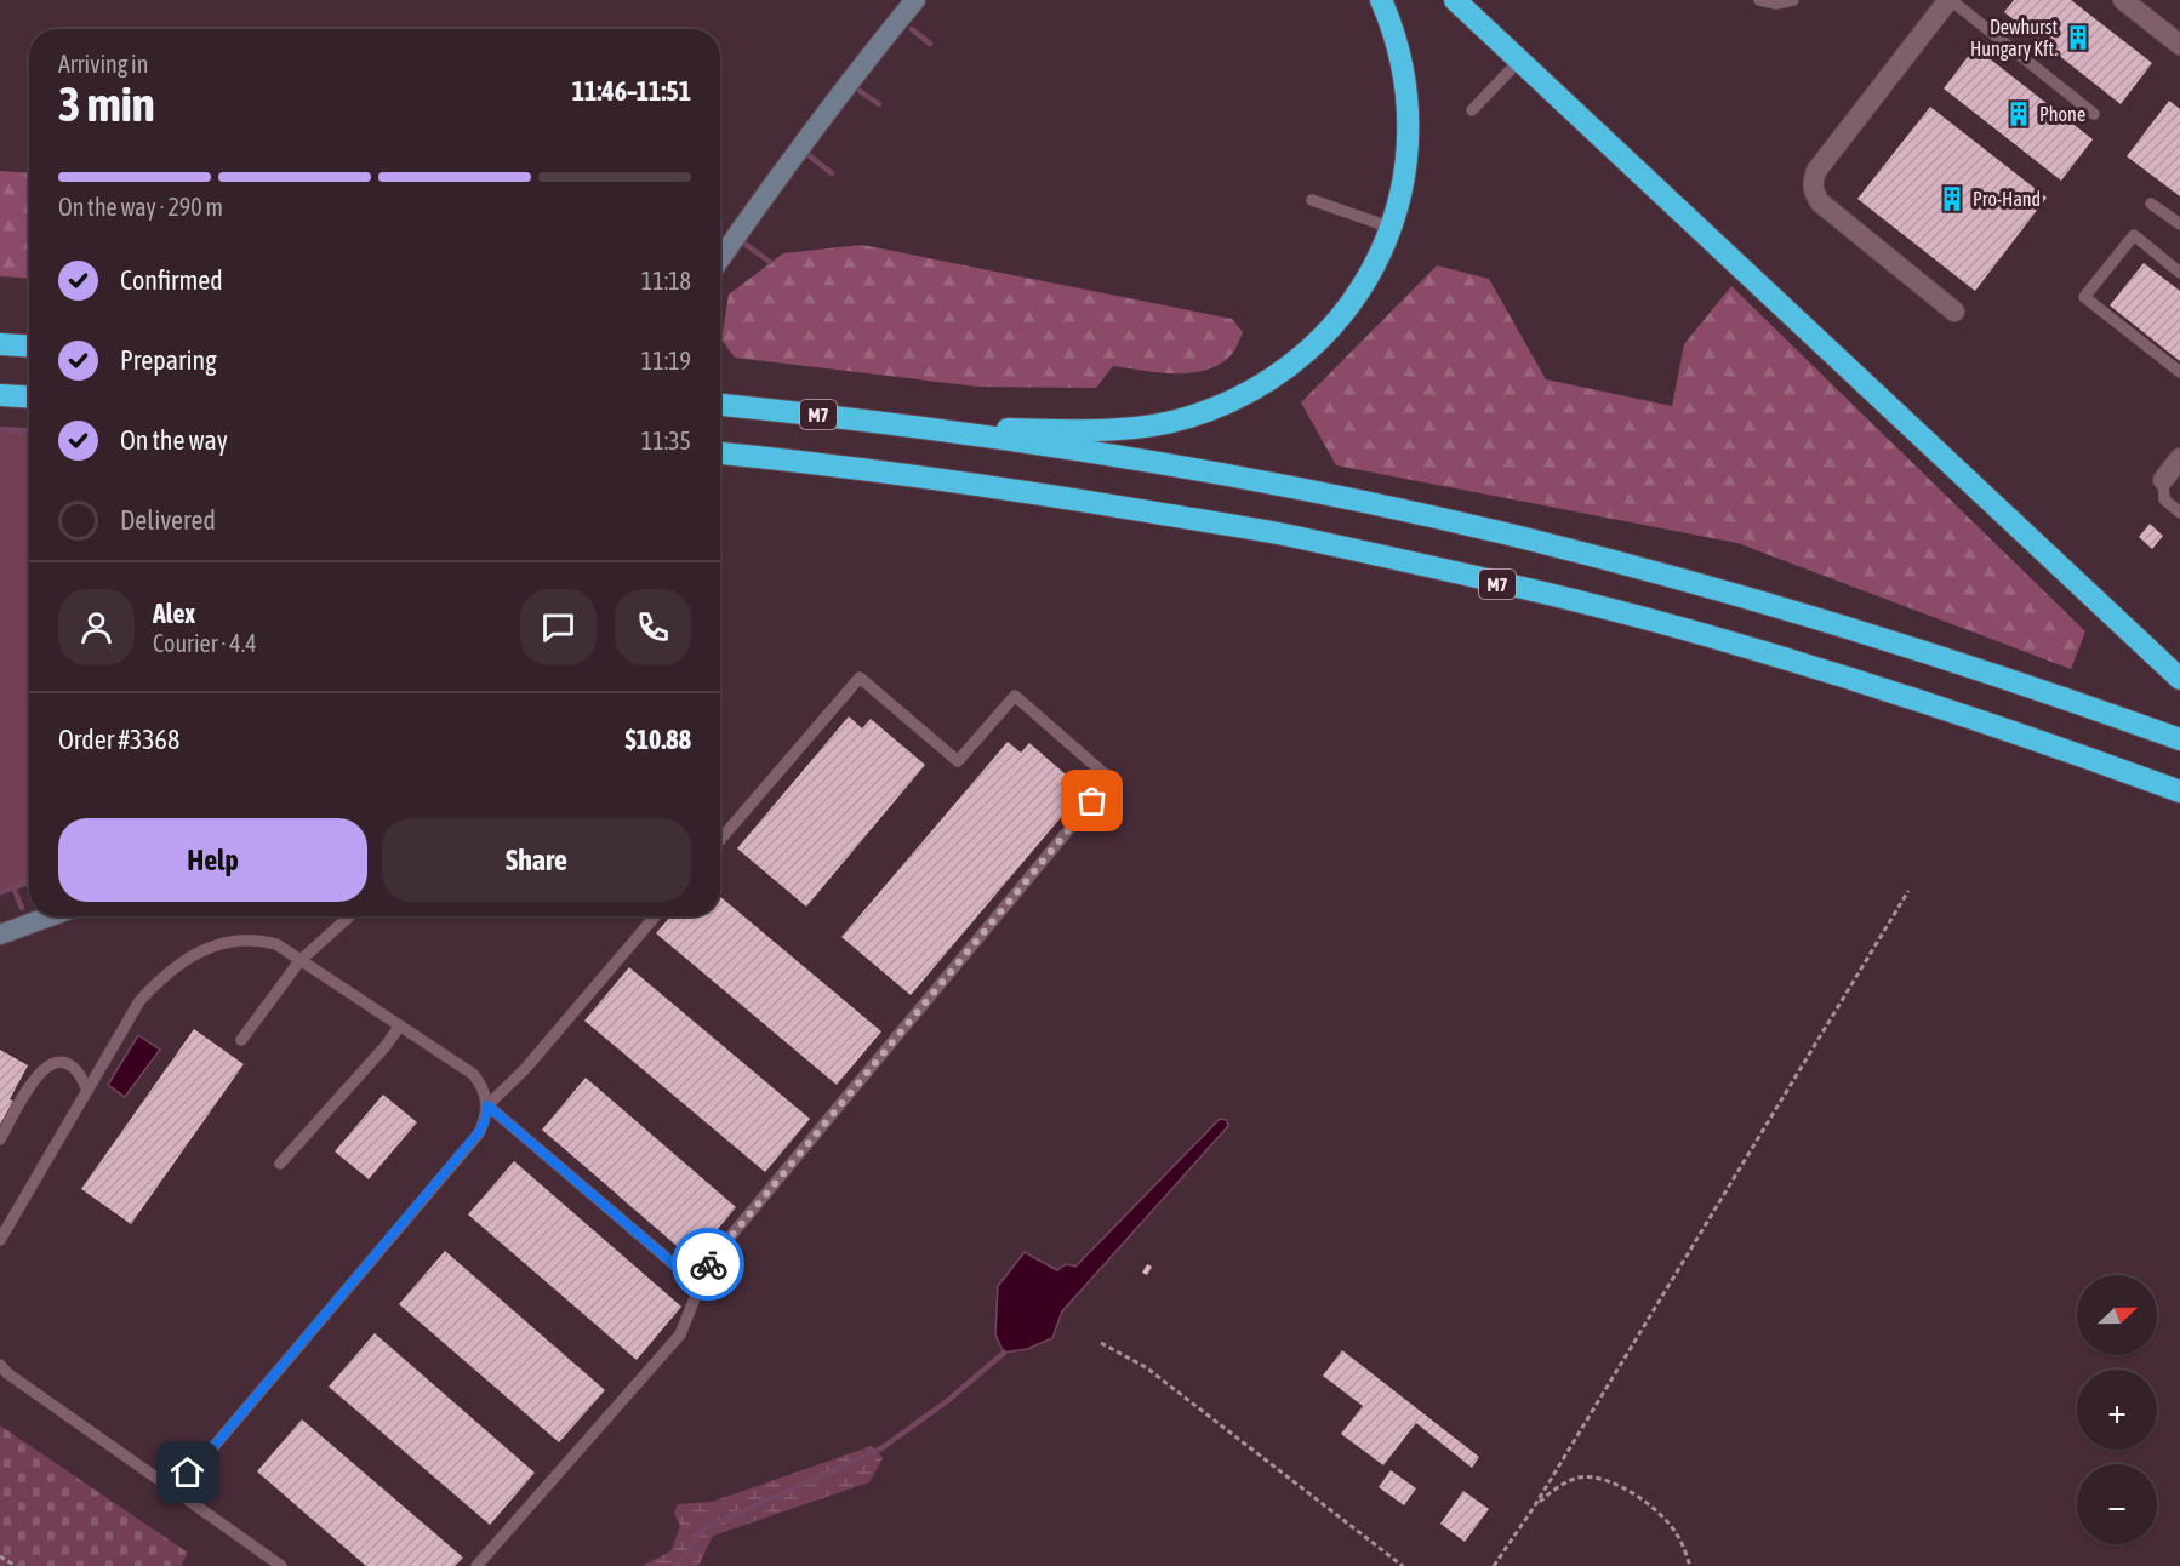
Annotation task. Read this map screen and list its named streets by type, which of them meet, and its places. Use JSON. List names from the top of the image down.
{
  "streets": {
    "highway": ["M7"]
  },
  "places": {
    "building": ["Dewhurst Hungary Kft.", "Phone", "Pro-Hand"]
  },
  "north": "right",
  "page": {
    "heading": ["3 min", "Arriving in", "11:46–11:51"],
    "panel": [
      "Alex",
      "Courier · 4.4",
      "Order #3368",
      "$10.88"
    ],
    "bar": "On the way · 290 m",
    "list": [
      ["Confirmed", "11:18"],
      ["Preparing", "11:19"],
      ["On the way", "11:35"],
      "Delivered"
    ],
    "buttons": ["Help", "Share"],
    "map_buttons": ["+", "−"]
  }
}
